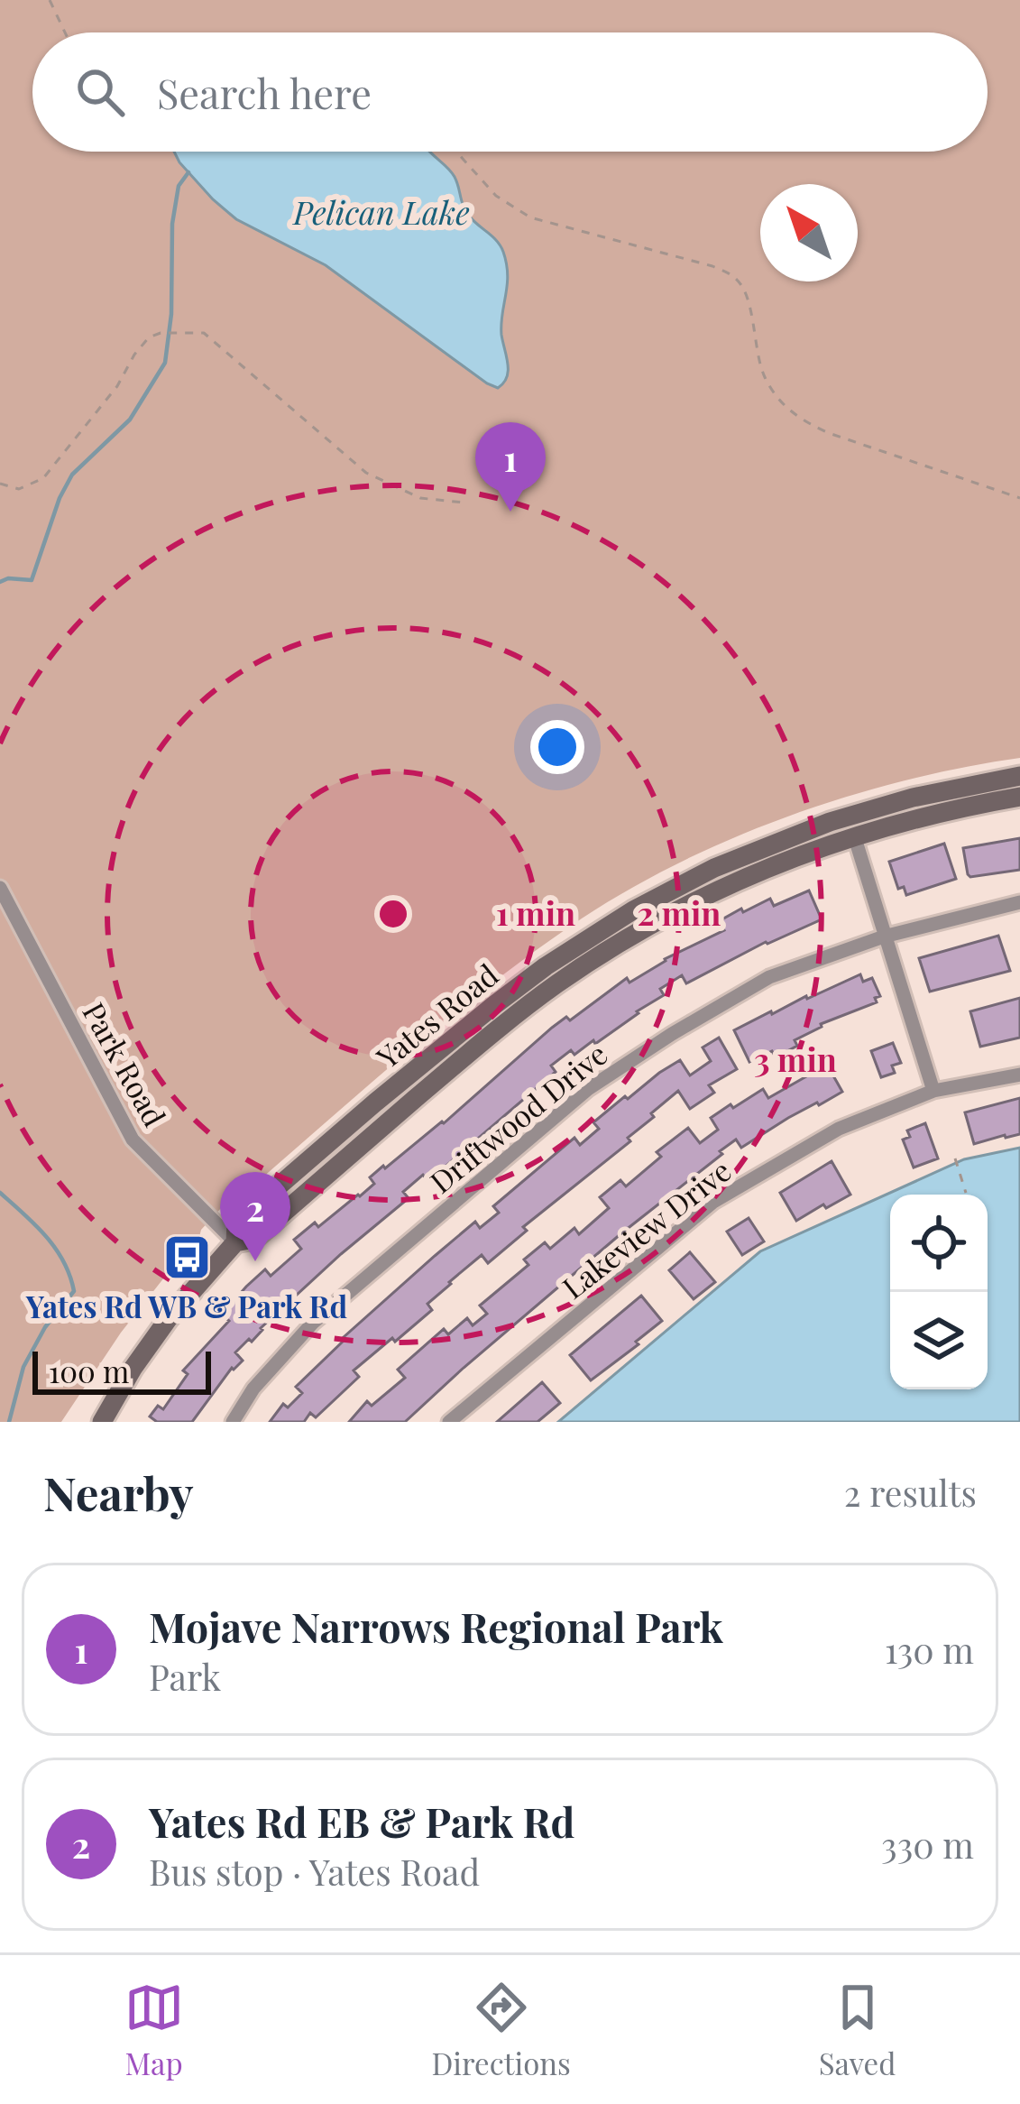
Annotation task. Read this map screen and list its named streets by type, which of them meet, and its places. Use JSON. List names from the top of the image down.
{
  "streets": {
    "main road": ["Yates Road"],
    "street": ["Park Road", "Driftwood Drive", "Lakeview Drive"]
  },
  "crossings": [
    ["Yates Road", "Park Road"]
  ],
  "water": ["Pelican Lake"],
  "places": {
    "bus stop": ["Yates Rd WB & Park Rd"]
  },
  "scale_bar": "100 m",
  "north": "top left",
  "page": {
    "search": "Search here",
    "pins": ["1", "2"],
    "scale": "100 m",
    "heading": ["Nearby", "2 results"],
    "list": [
      {
        "mark": "1",
        "name": "Mojave Narrows Regional Park",
        "note": "Park",
        "value": "130 m"
      },
      {
        "mark": "2",
        "name": "Yates Rd EB & Park Rd",
        "note": "Bus stop · Yates Road",
        "value": "330 m"
      }
    ],
    "nav": ["Map", "Directions", "Saved"]
  },
  "rings": ["1 min", "2 min", "3 min"]
}
